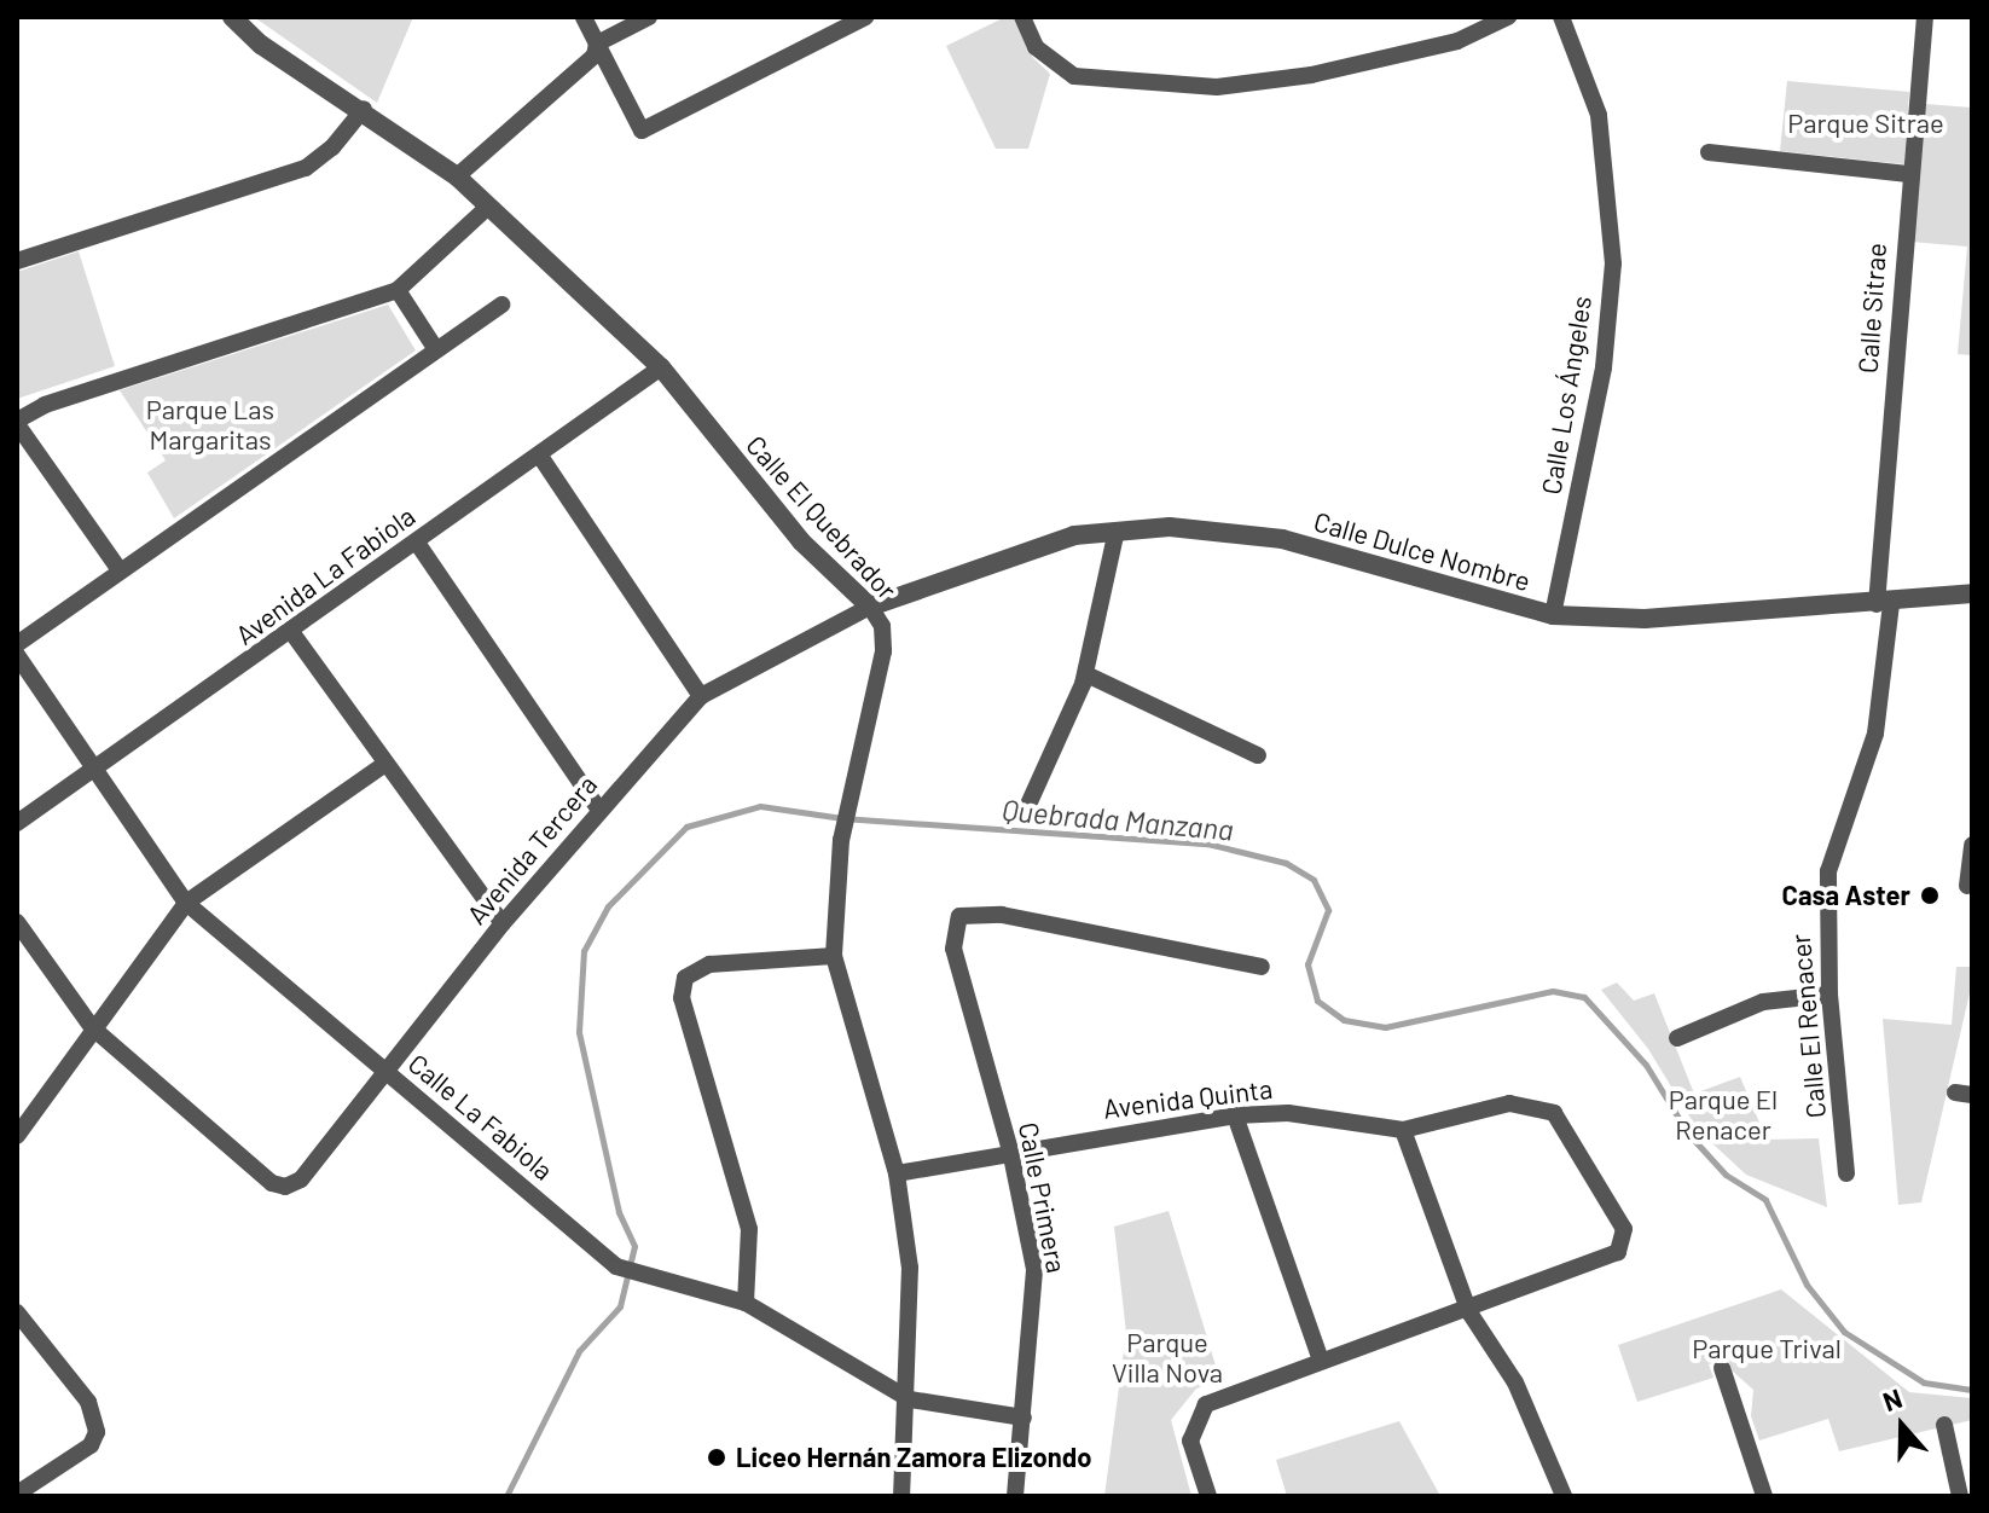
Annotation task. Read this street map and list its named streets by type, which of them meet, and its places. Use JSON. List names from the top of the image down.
{
  "streets": {
    "street": [
      "Calle Sitrae",
      "Calle Los Ángeles",
      "Calle El Quebrador",
      "Calle Dulce Nombre",
      "Avenida La Fabiola",
      "Avenida Tercera",
      "Calle El Renacer",
      "Avenida Quinta",
      "Calle La Fabiola",
      "Calle Primera"
    ]
  },
  "crossings": [
    ["Calle Sitrae", "Calle Dulce Nombre"],
    ["Calle Sitrae", "Calle El Renacer"],
    ["Calle Los Ángeles", "Calle Dulce Nombre"],
    ["Calle El Quebrador", "Calle Dulce Nombre"],
    ["Calle El Quebrador", "Avenida La Fabiola"],
    ["Calle El Quebrador", "Avenida Tercera"],
    ["Calle El Quebrador", "Avenida Quinta"],
    ["Calle El Quebrador", "Calle La Fabiola"],
    ["Calle Dulce Nombre", "Avenida Tercera"],
    ["Avenida La Fabiola", "Calle La Fabiola"],
    ["Avenida Tercera", "Calle La Fabiola"],
    ["Avenida Quinta", "Calle Primera"]
  ],
  "water": ["Quebrada Manzana"],
  "parks": [
    "Parque Sitrae",
    "Parque Las Margaritas",
    "Parque El Renacer",
    "Parque Villa Nova",
    "Parque Trival"
  ],
  "places": ["Casa Aster", "Liceo Hernán Zamora Elizondo"],
  "north": "top"
}
